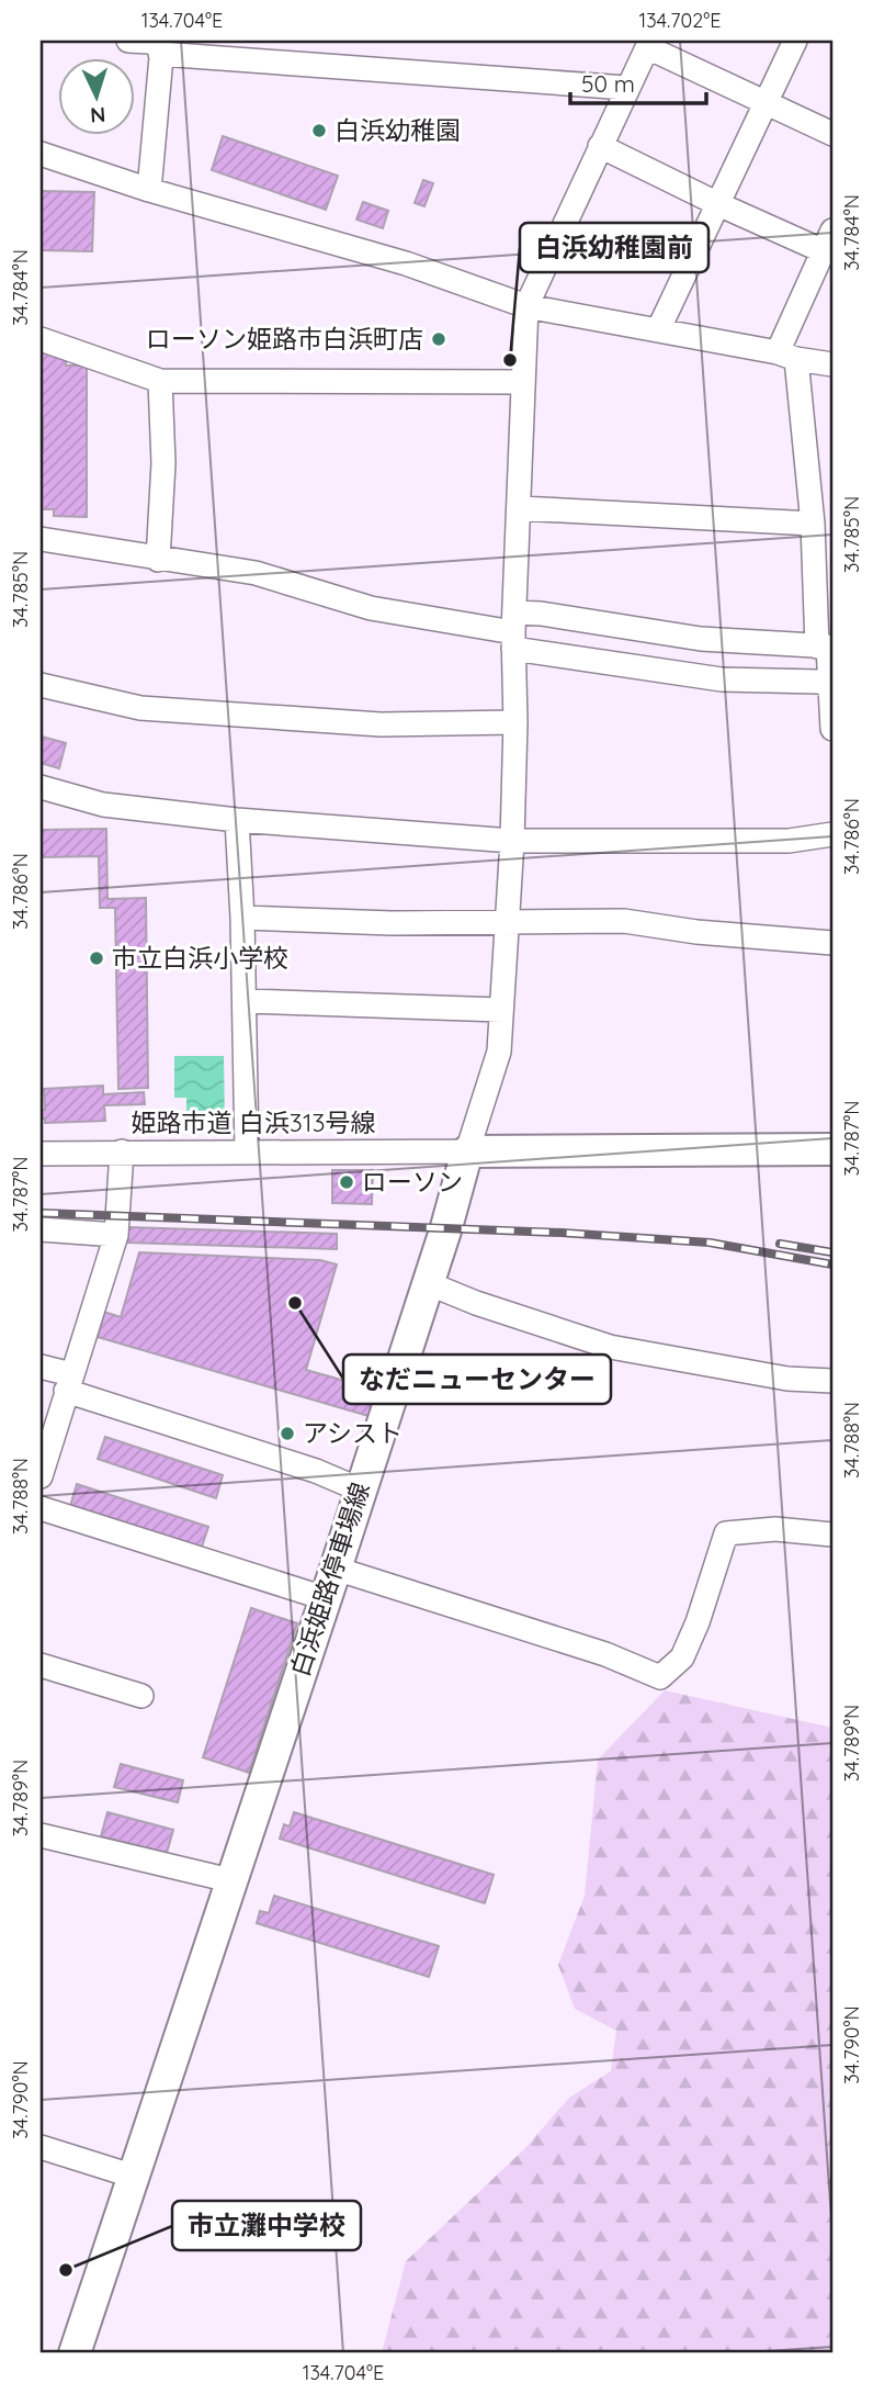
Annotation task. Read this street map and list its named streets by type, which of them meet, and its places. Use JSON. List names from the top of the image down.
{
  "streets": {
    "main road": ["白浜姫路停車場線"],
    "street": ["姫路市道 白浜313号線"]
  },
  "crossings": [
    ["姫路市道 白浜313号線", "白浜姫路停車場線"]
  ],
  "places": [
    "白浜幼稚園",
    "ローソン姫路市白浜町店",
    "白浜幼稚園前",
    "市立白浜小学校",
    "ローソン",
    "なだニューセンター",
    "アシスト",
    "市立灘中学校"
  ],
  "scale_bar": "50 m",
  "north": "bottom",
  "coordinates": [
    "134.704°E",
    "134.702°E",
    "34.784°N",
    "34.785°N",
    "34.786°N",
    "34.787°N",
    "34.788°N",
    "34.789°N",
    "34.790°N"
  ]
}
